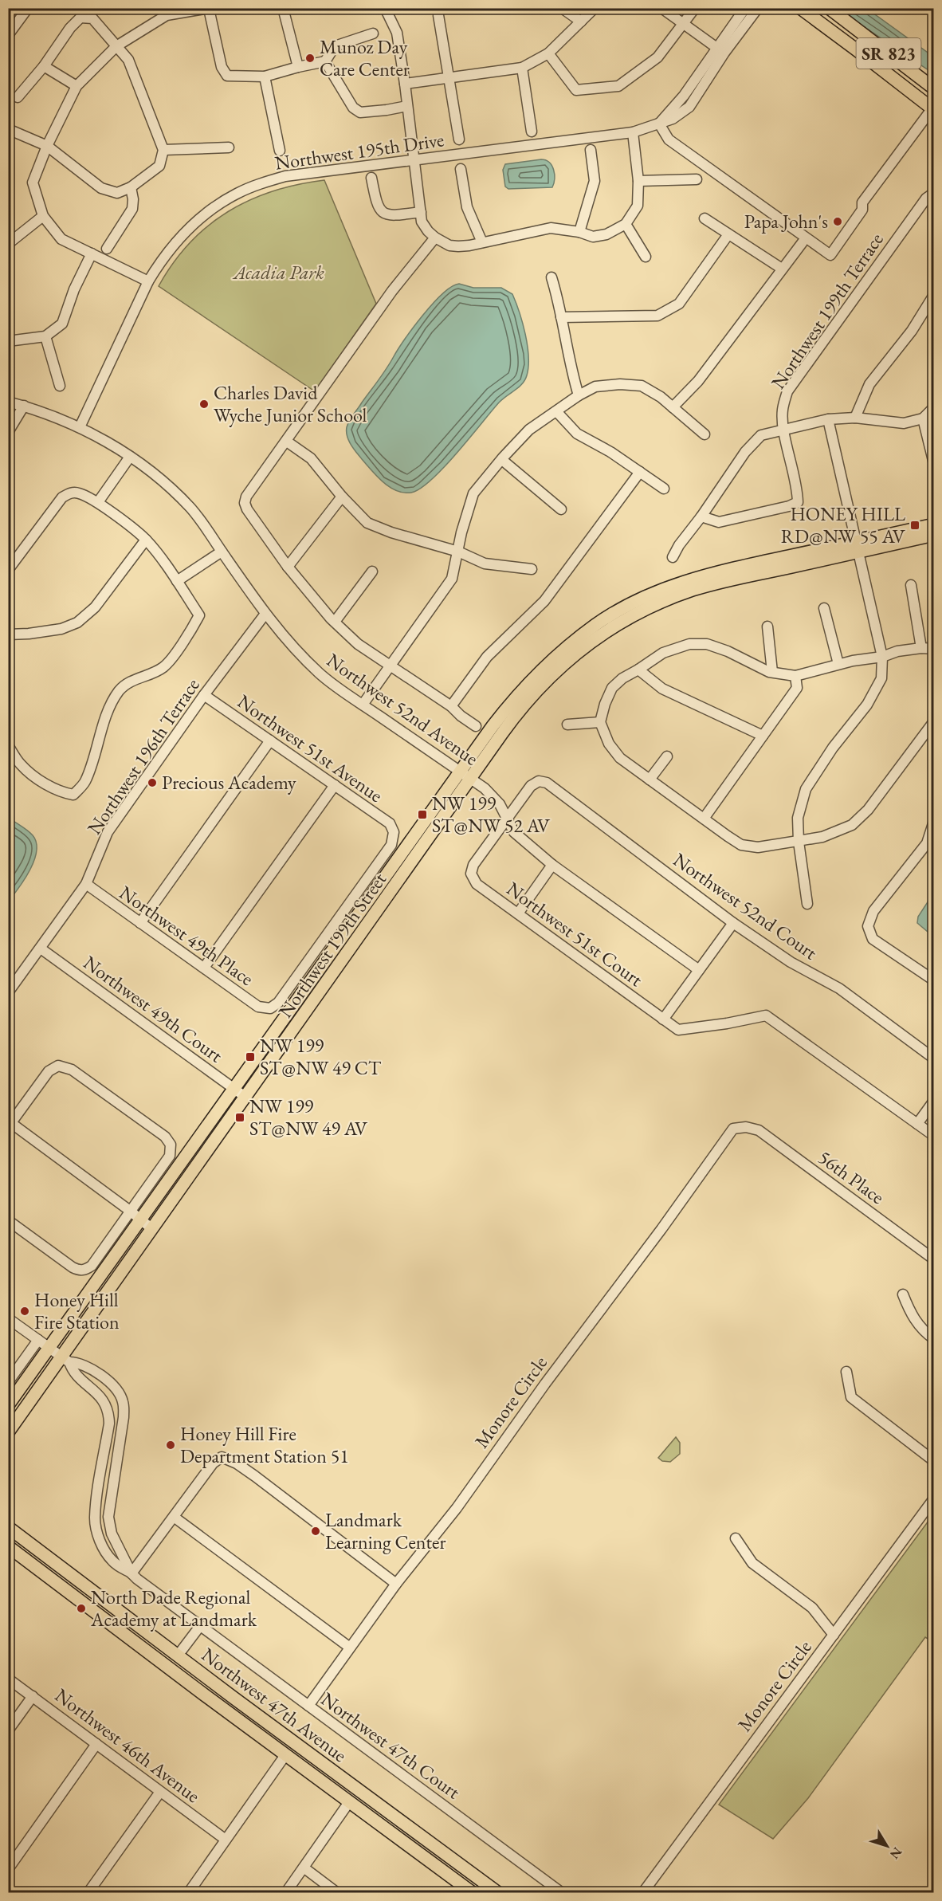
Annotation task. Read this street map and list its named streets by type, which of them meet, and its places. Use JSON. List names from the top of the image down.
{
  "streets": {
    "main road": ["SR 823", "Northwest 199th Street", "Northwest 47th Avenue"],
    "street": [
      "Northwest 195th Drive",
      "Northwest 199th Terrace",
      "Northwest 52nd Avenue",
      "Northwest 51st Avenue",
      "Northwest 196th Terrace",
      "Northwest 52nd Court",
      "Northwest 51st Court",
      "Northwest 49th Place",
      "Northwest 49th Court",
      "56th Place",
      "Monore Circle",
      "Northwest 46th Avenue",
      "Northwest 47th Court"
    ]
  },
  "crossings": [
    ["Northwest 195th Drive", "Northwest 52nd Avenue"],
    ["Northwest 52nd Avenue", "Northwest 196th Terrace"],
    ["Northwest 52nd Avenue", "Northwest 52nd Court"],
    ["Northwest 52nd Avenue", "Northwest 51st Court"],
    ["Northwest 52nd Avenue", "Northwest 199th Street"],
    ["Northwest 51st Avenue", "Northwest 196th Terrace"],
    ["Northwest 51st Avenue", "Northwest 49th Place"],
    ["Northwest 196th Terrace", "Northwest 49th Place"],
    ["Northwest 196th Terrace", "Northwest 49th Court"],
    ["Northwest 52nd Court", "Northwest 51st Court"],
    ["Northwest 199th Street", "Northwest 49th Court"],
    ["56th Place", "Monore Circle"],
    ["Monore Circle", "Northwest 47th Court"]
  ],
  "parks": ["Acadia Park"],
  "places": {
    "other": [
      "Munoz Day Care Center",
      "Papa John's",
      "Charles David Wyche Junior School",
      "Precious Academy",
      "Honey Hill Fire Station",
      "Honey Hill Fire Department Station 51",
      "Landmark Learning Center",
      "North Dade Regional Academy at Landmark"
    ],
    "transit": [
      "HONEY HILL RD@NW 55 AV",
      "NW 199 ST@NW 52 AV",
      "NW 199 ST@NW 49 CT",
      "NW 199 ST@NW 49 AV"
    ]
  },
  "north": "bottom right"
}
